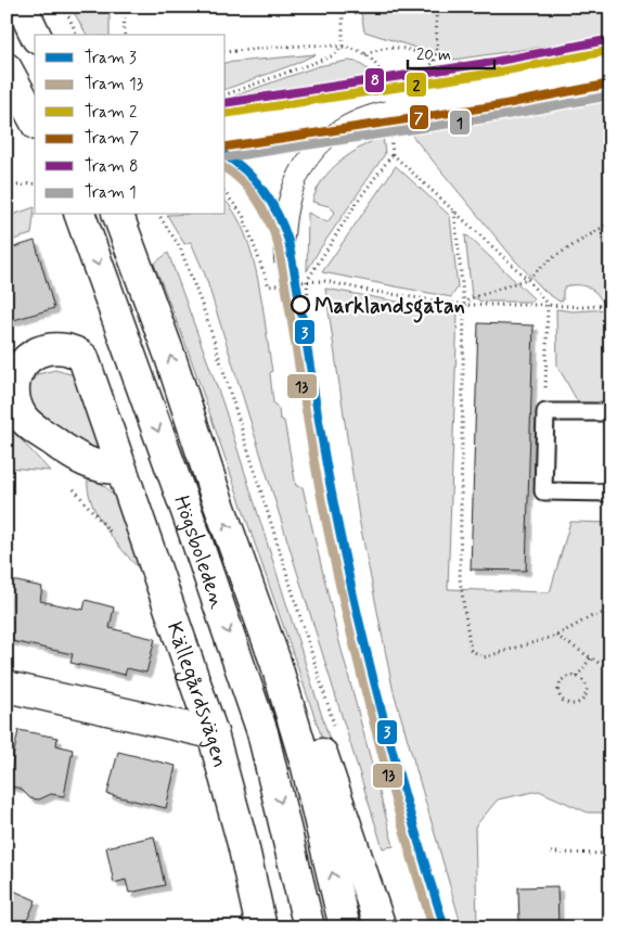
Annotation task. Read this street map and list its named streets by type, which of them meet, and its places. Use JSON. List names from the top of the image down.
{
  "streets": {
    "main road": ["Högsboleden", "Källegårdsvägen"]
  },
  "places": ["Marklandsgatan"],
  "lines": [
    "tram line 8",
    "tram line 2",
    "tram line 7",
    "tram line 1",
    "tram line 3",
    "tram line 13"
  ],
  "legend": [
    "Tram 3",
    "Tram 13",
    "Tram 2",
    "Tram 7",
    "Tram 8",
    "Tram 1"
  ],
  "scale_bar": "20 m"
}
